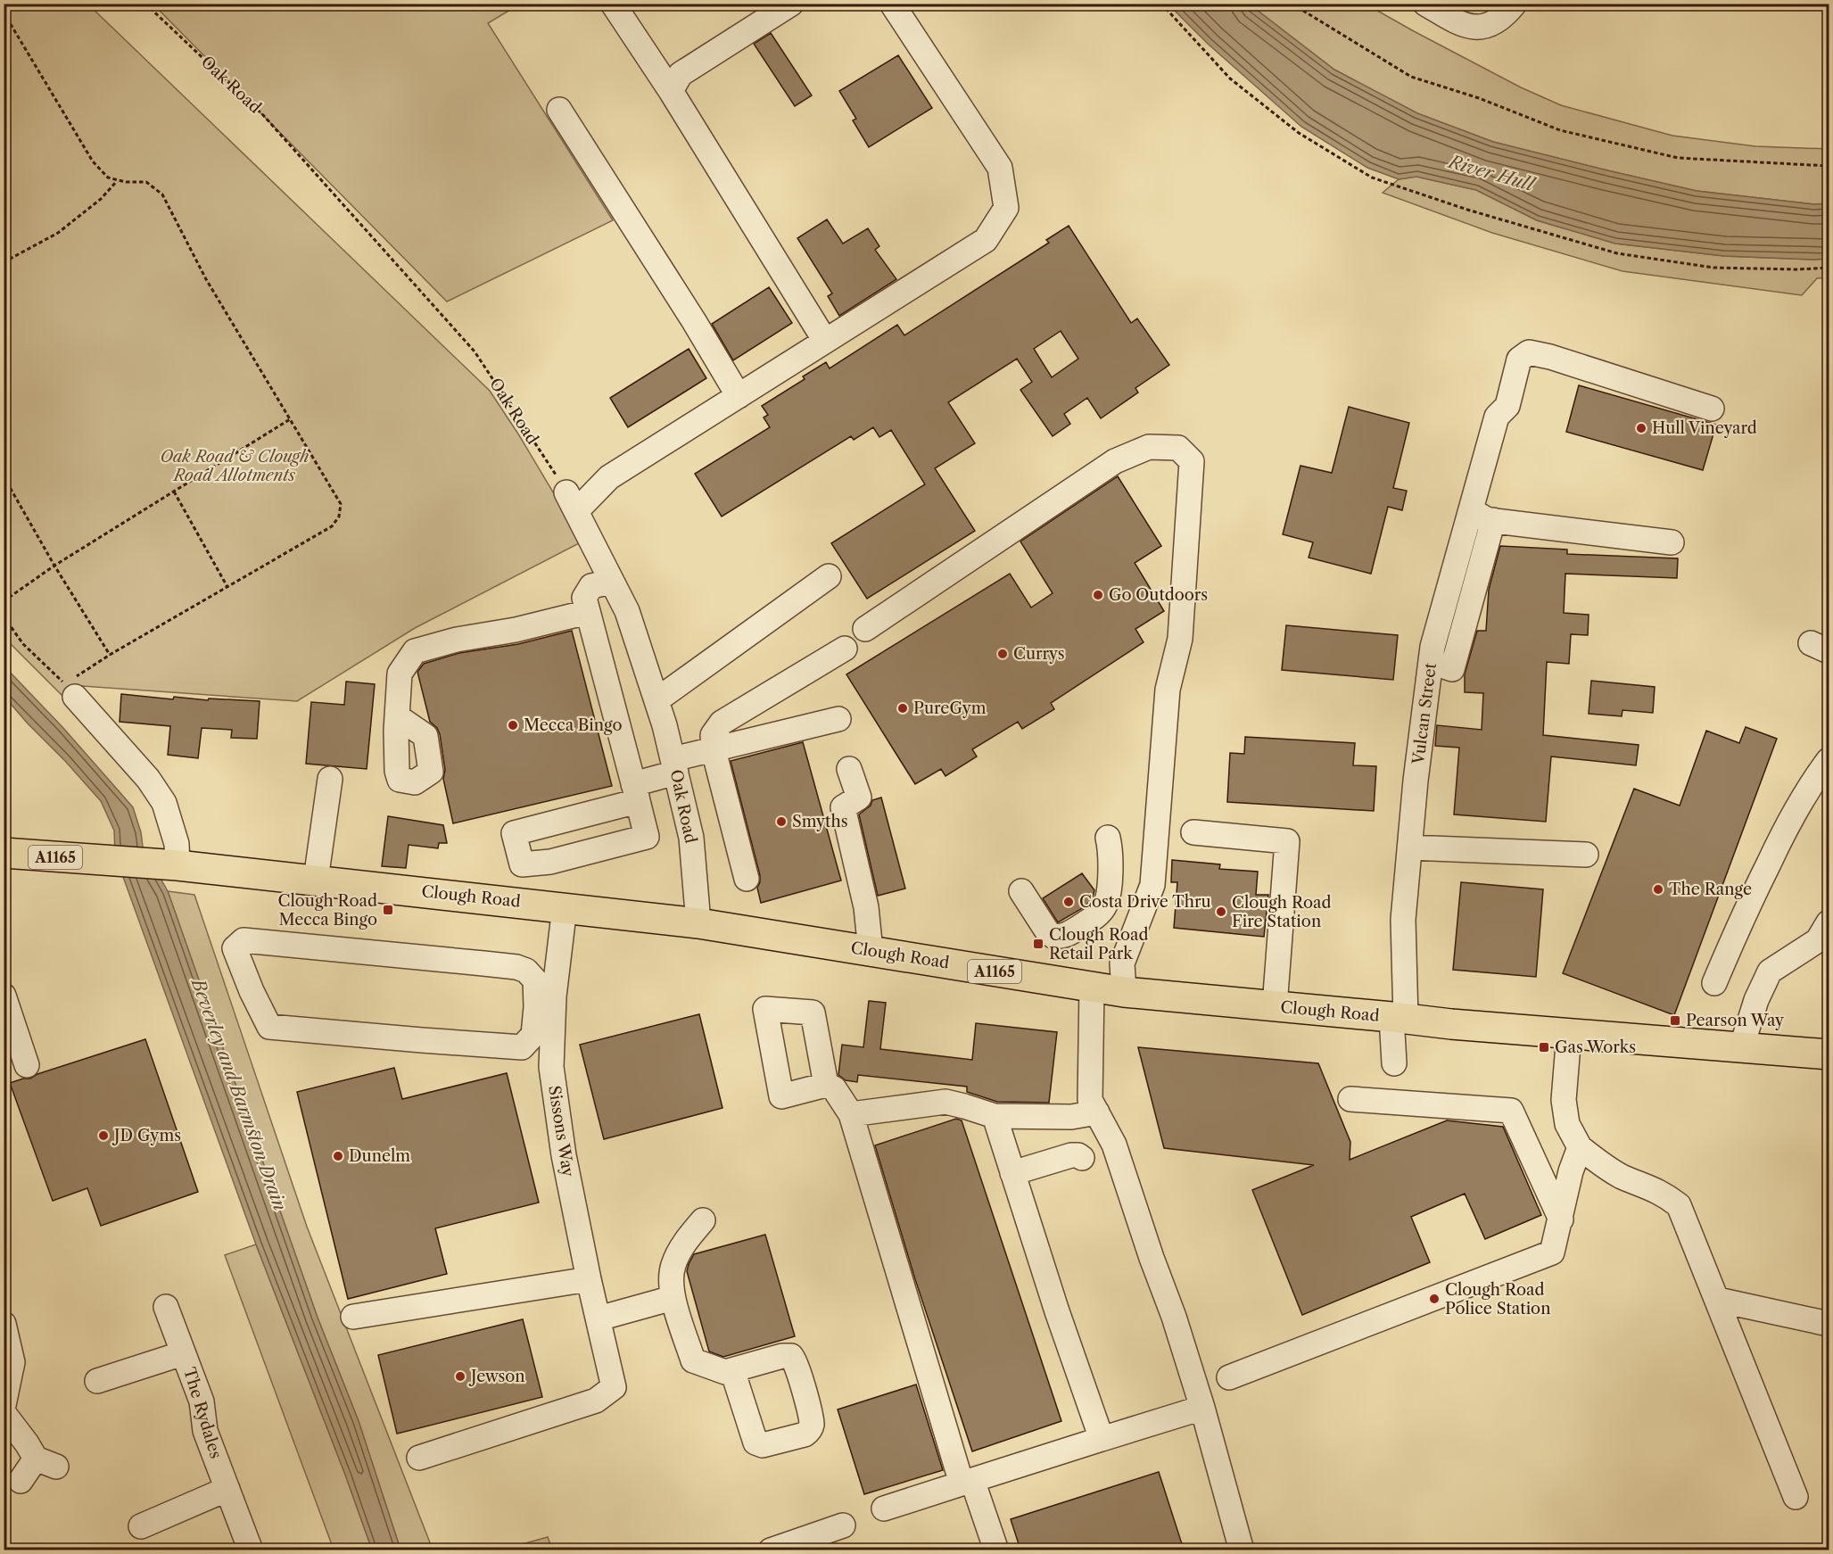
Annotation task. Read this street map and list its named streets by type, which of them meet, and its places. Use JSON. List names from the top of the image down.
{
  "streets": {
    "main road": ["A1165", "Clough Road"],
    "street": [
      "Oak Road",
      "Vulcan Street",
      "Sissons Way",
      "The Rydales"
    ]
  },
  "crossings": [
    ["Oak Road", "Clough Road"],
    ["Vulcan Street", "Clough Road"],
    ["Clough Road", "Sissons Way"]
  ],
  "water": ["River Hull", "Beverley and Barmston Drain"],
  "parks": ["Oak Road & Clough Road Allotments"],
  "places": {
    "other": [
      "Hull Vineyard",
      "Go Outdoors",
      "Currys",
      "PureGym",
      "Mecca Bingo",
      "Smyths",
      "The Range",
      "Costa Drive Thru",
      "Clough Road Fire Station",
      "JD Gyms",
      "Dunelm",
      "Clough Road Police Station",
      "Jewson"
    ],
    "transit": [
      "Clough Road Mecca Bingo",
      "Clough Road Retail Park",
      "Pearson Way",
      "Gas Works"
    ]
  }
}
